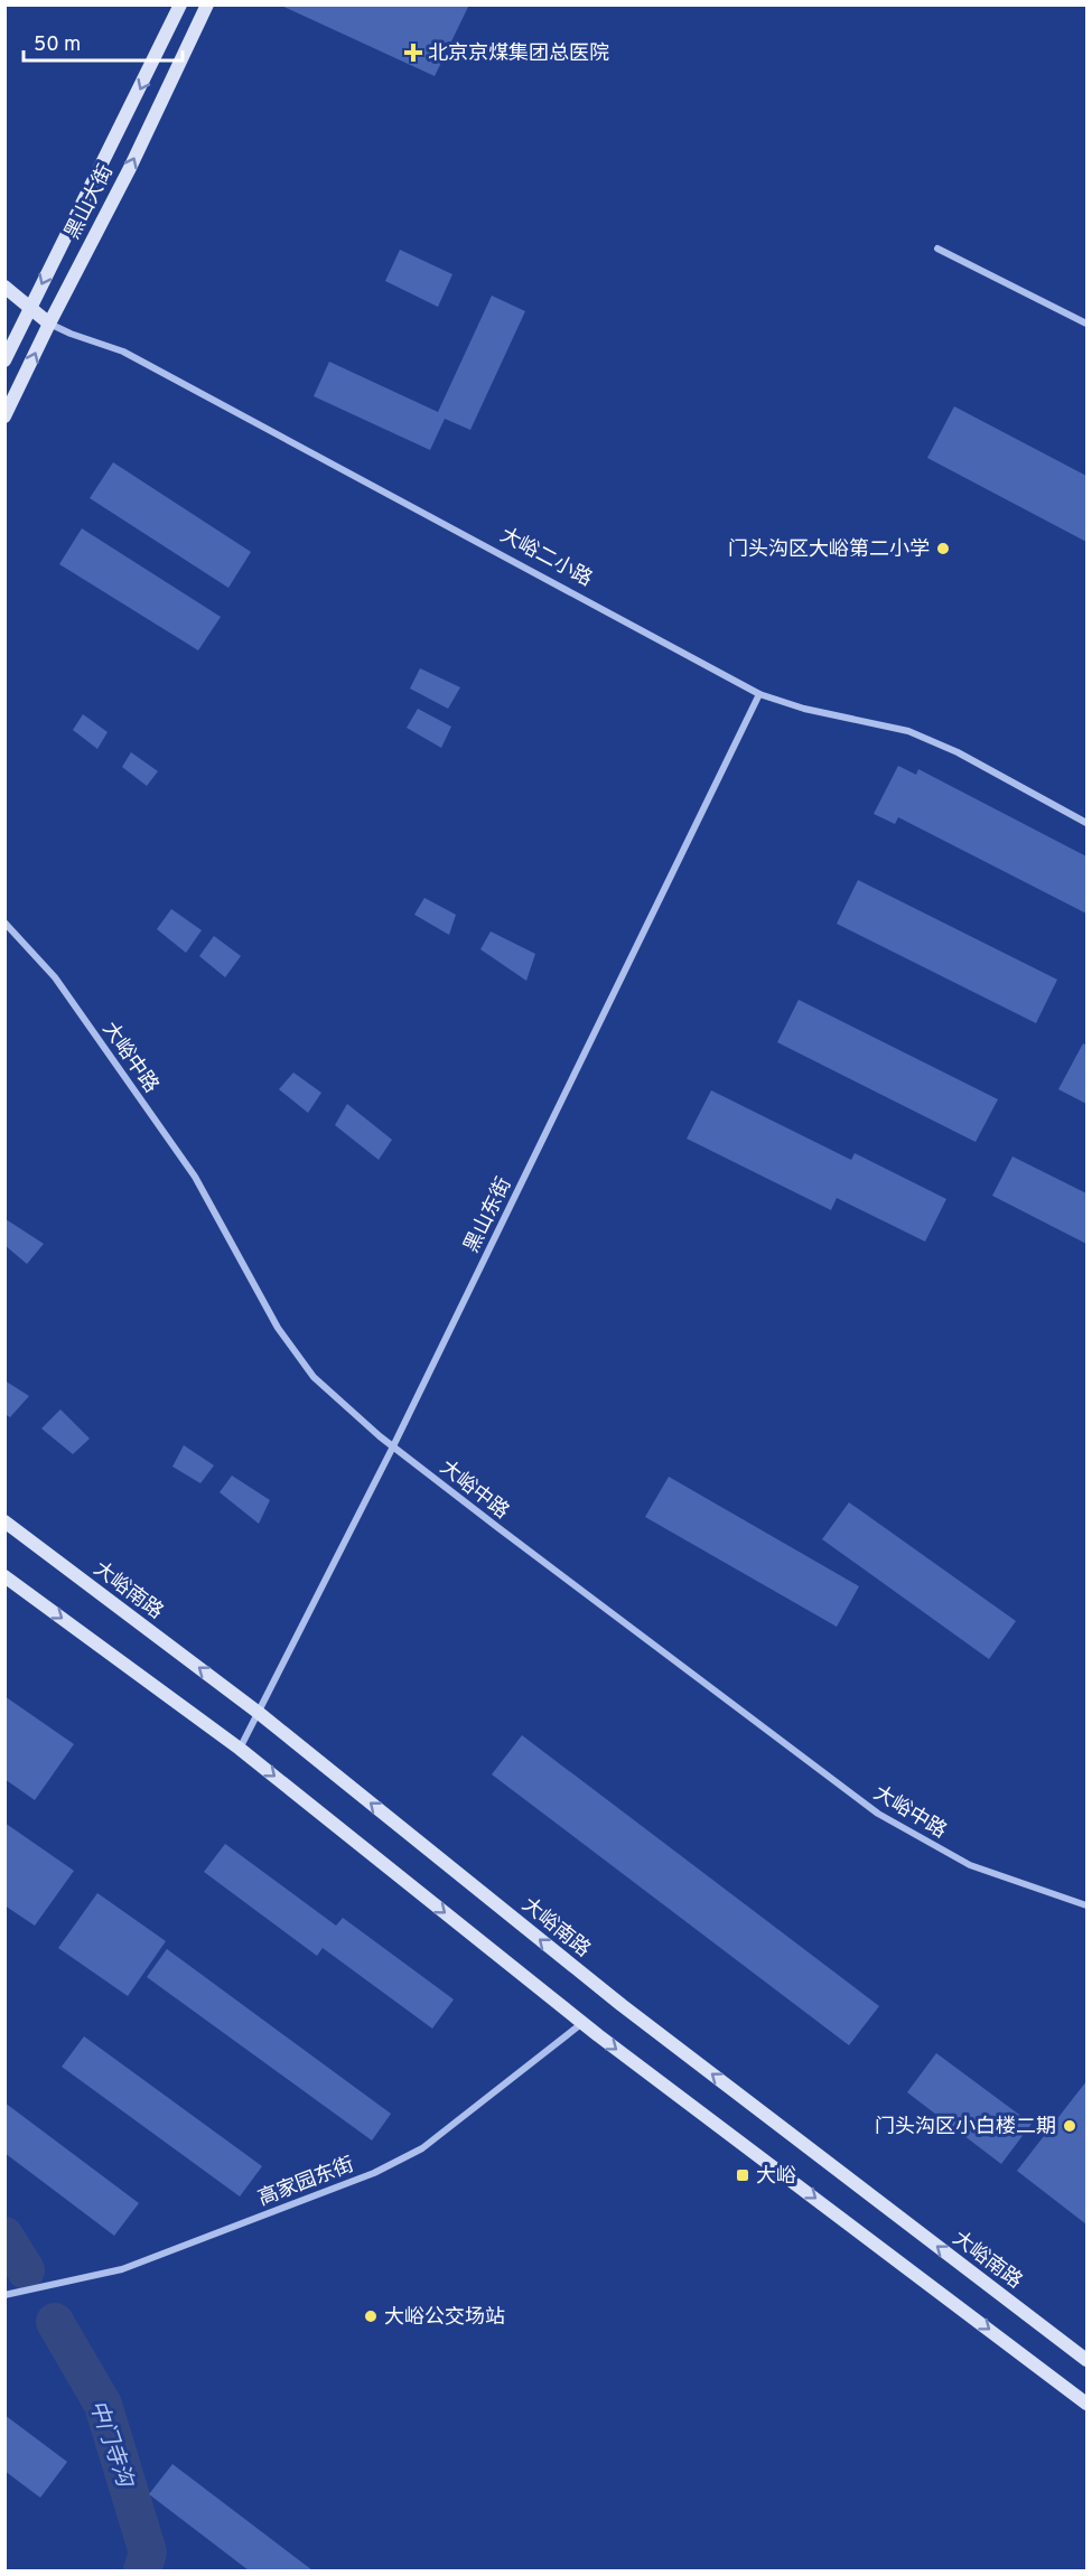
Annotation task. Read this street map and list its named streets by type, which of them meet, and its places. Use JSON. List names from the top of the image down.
{
  "streets": {
    "main road": ["黑山大街", "大峪二小路", "大峪南路"],
    "street": ["大峪中路", "黑山东街", "高家园东街"]
  },
  "crossings": [
    ["黑山大街", "大峪二小路"],
    ["大峪二小路", "黑山东街"],
    ["大峪中路", "黑山东街"],
    ["黑山东街", "大峪南路"]
  ],
  "water": ["中门寺沟"],
  "places": {
    "health": ["北京京煤集团总医院"],
    "other": ["门头沟区大峪第二小学", "门头沟区小白楼二期", "大峪公交场站"],
    "transit": ["大峪"]
  },
  "scale_bar": "50 m"
}
